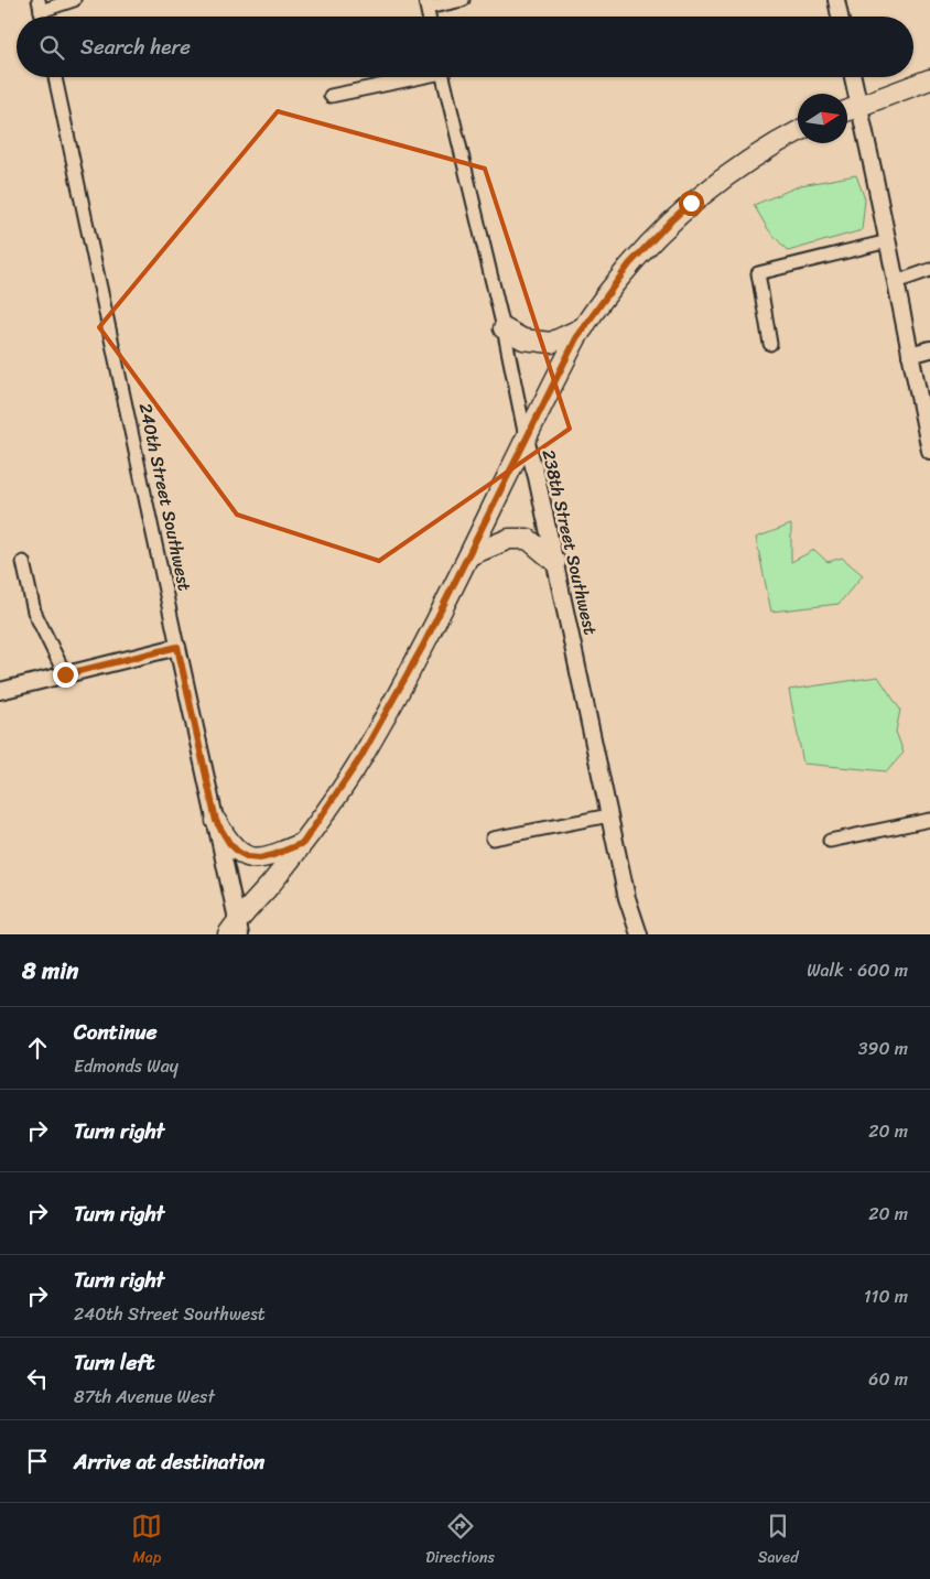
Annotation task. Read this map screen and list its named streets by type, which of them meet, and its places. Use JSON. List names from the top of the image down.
{
  "streets": {
    "street": ["240th Street Southwest", "238th Street Southwest"]
  },
  "north": "right",
  "page": {
    "search": "Search here",
    "heading": ["8 min", "Walk · 600 m"],
    "list": [
      ["Continue", "Edmonds Way", "390 m"],
      ["Turn right", "20 m"],
      ["Turn right", "20 m"],
      ["Turn right", "240th Street Southwest", "110 m"],
      ["Turn left", "87th Avenue West", "60 m"],
      "Arrive at destination"
    ],
    "nav": ["Map", "Directions", "Saved"]
  }
}
